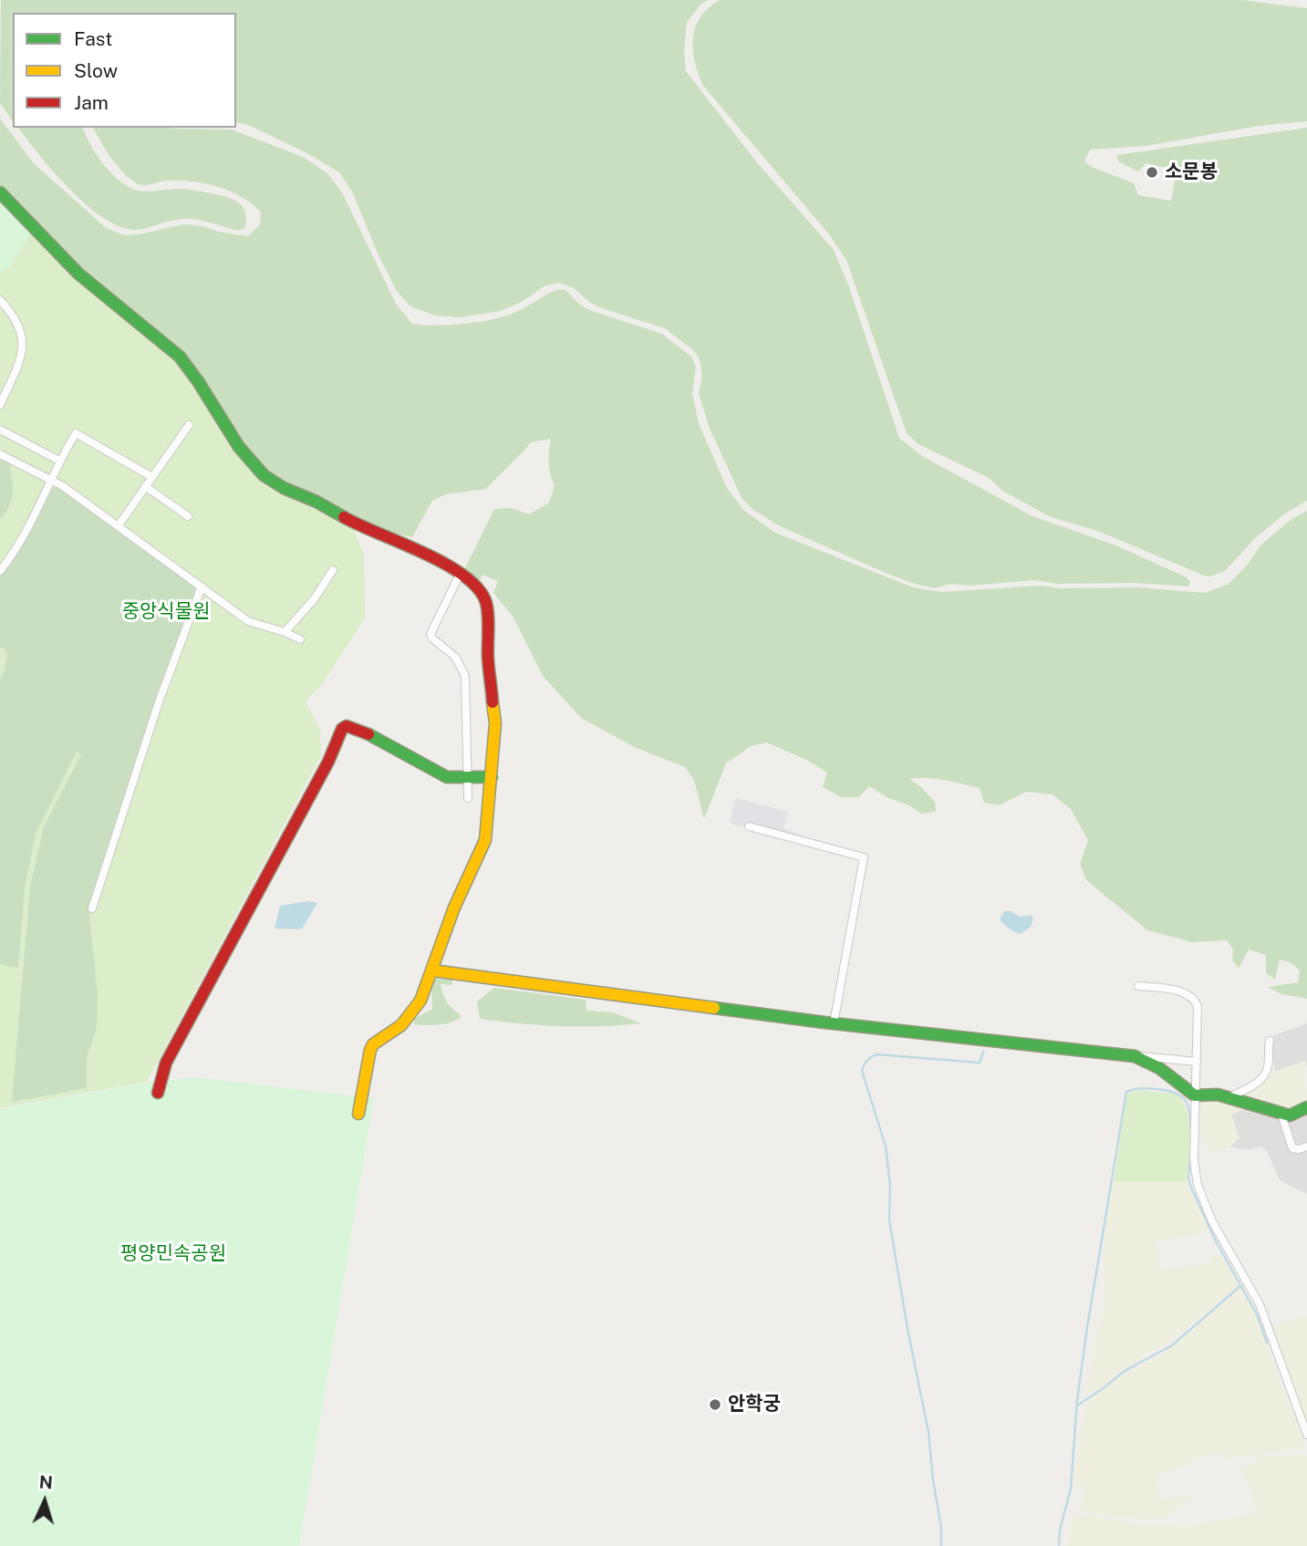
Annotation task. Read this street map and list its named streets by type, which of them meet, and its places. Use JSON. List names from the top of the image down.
{
  "parks": ["중앙식물원", "평양민속공원"],
  "places": ["소문봉", "안학궁"],
  "legend": ["Fast", "Slow", "Jam"],
  "north": "top"
}
